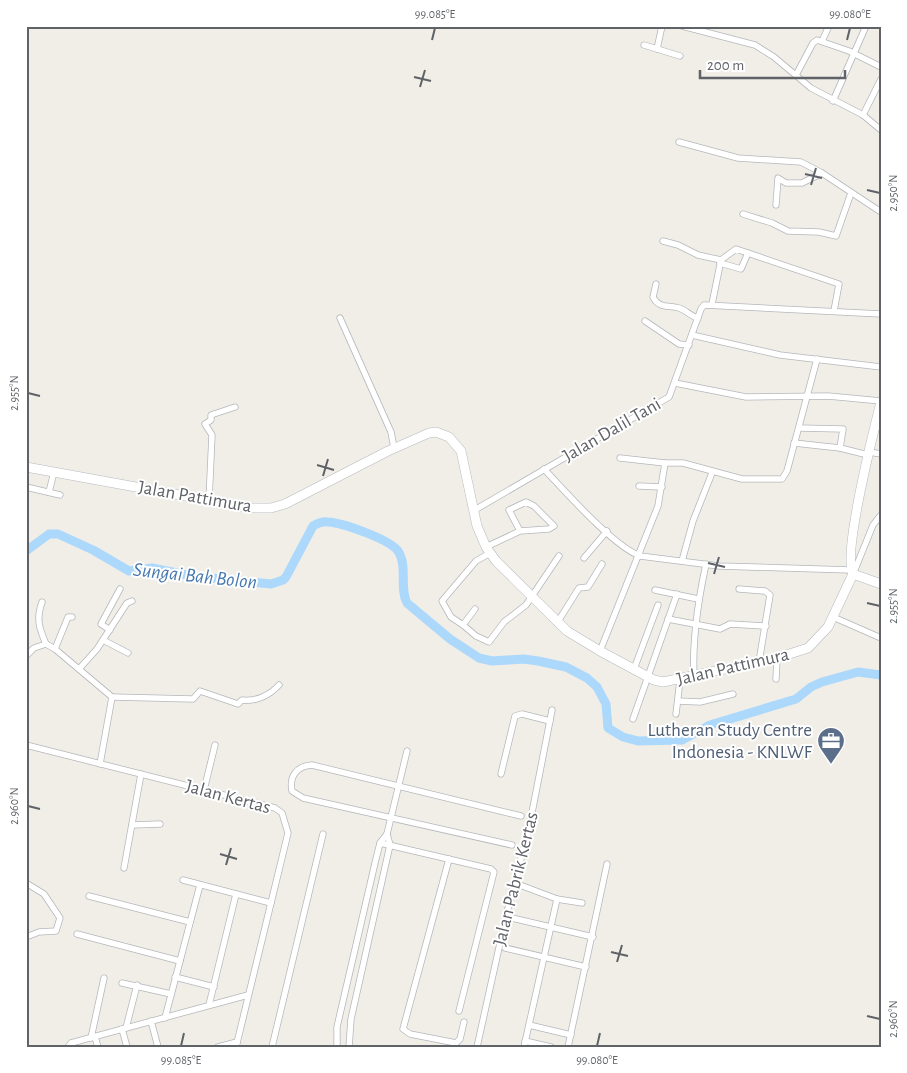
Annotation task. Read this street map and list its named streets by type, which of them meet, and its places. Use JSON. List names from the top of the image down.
{
  "streets": {
    "street": [
      "Jalan Dalil Tani",
      "Jalan Pattimura",
      "Jalan Kertas",
      "Jalan Pabrik Kertas"
    ]
  },
  "crossings": [
    ["Jalan Dalil Tani", "Jalan Pattimura"]
  ],
  "water": ["Sungai Bah Bolon"],
  "places": {
    "office": ["Lutheran Study Centre Indonesia - KNLWF"]
  },
  "scale_bar": "200 m",
  "coordinates": [
    "99.085°E",
    "99.080°E",
    "2.950°N",
    "2.955°N",
    "2.960°N"
  ]
}
